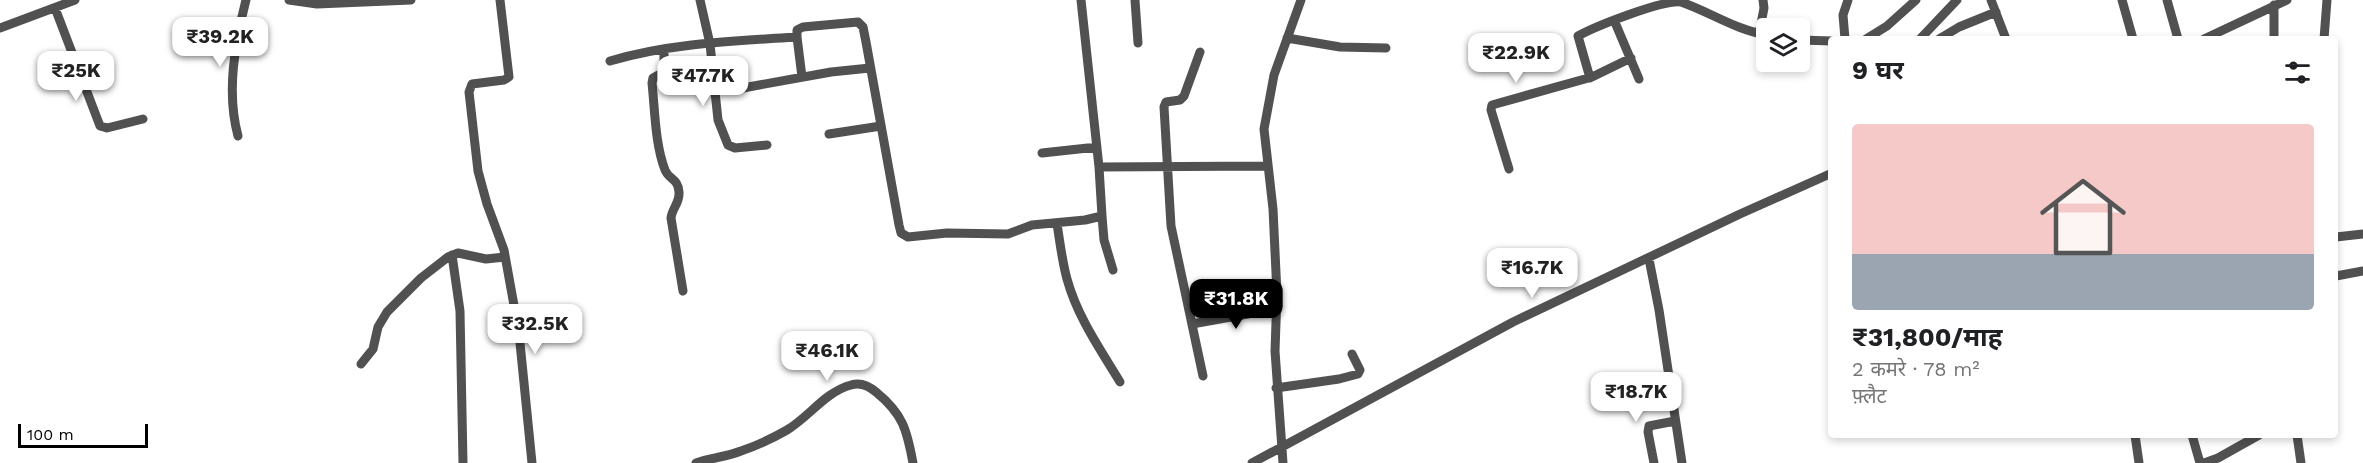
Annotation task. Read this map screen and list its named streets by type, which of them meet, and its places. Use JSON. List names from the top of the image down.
{
  "scale_bar": "100 m",
  "page": {
    "price": [
      "₹39.2K",
      "₹22.9K",
      "₹25K",
      "₹47.7K",
      "₹16.7K",
      "₹31.8K",
      "₹32.5K",
      "₹46.1K",
      "₹18.7K"
    ],
    "heading": "9 घर",
    "list": [
      {
        "name": "₹31,800/माह",
        "note": "2 कमरे · 78 m² · फ़्लैट"
      }
    ],
    "scale": "100 m"
  }
}
